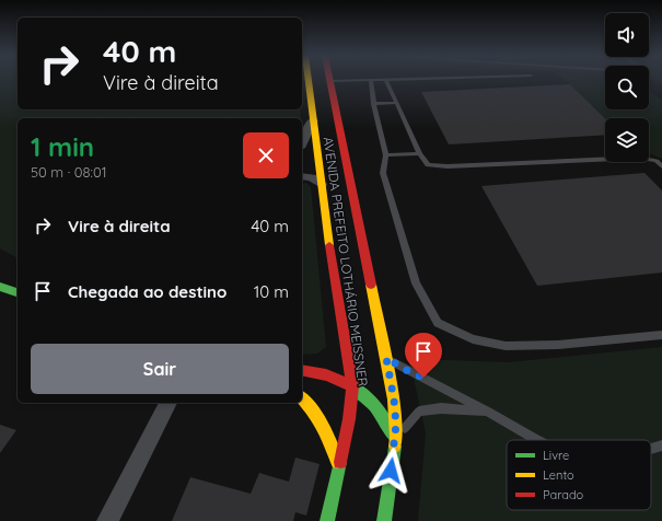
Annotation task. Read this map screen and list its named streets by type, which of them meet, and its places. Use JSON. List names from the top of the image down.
{
  "streets": {
    "main road": ["AVENIDA PREFEITO LOTHÁRIO MEISSNER"]
  },
  "legend": ["Livre", "Lento", "Parado"],
  "page": {
    "turn": ["40 m", "Vire à direita"],
    "heading": ["1 min", "50 m · 08:01"],
    "list": [
      {
        "name": "Vire à direita",
        "value": "40 m"
      },
      {
        "name": "Chegada ao destino",
        "value": "10 m"
      }
    ],
    "buttons": "Sair"
  }
}
